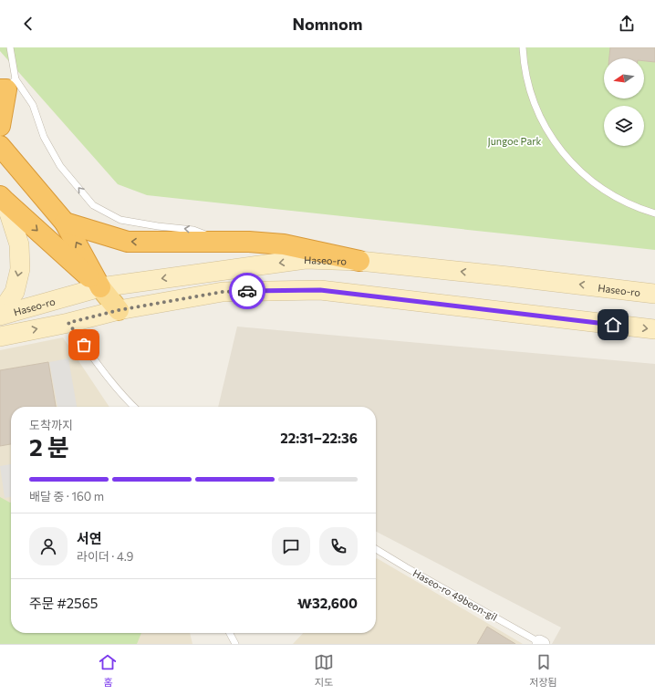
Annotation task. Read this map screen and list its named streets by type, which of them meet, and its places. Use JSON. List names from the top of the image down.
{
  "streets": {
    "street": ["Haseo-ro"],
    "lane": ["Haseo-ro 49beon-gil"]
  },
  "parks": ["Jungoe Park"],
  "north": "left",
  "page": {
    "header": "Nomnom",
    "heading": ["2 분", "도착까지", "22:31–22:36"],
    "panel": [
      "서연",
      "라이더 · 4.9",
      "주문 #2565",
      "₩32,600"
    ],
    "bar": "배달 중 · 160 m",
    "tabs": ["홈", "지도", "저장됨"]
  }
}
